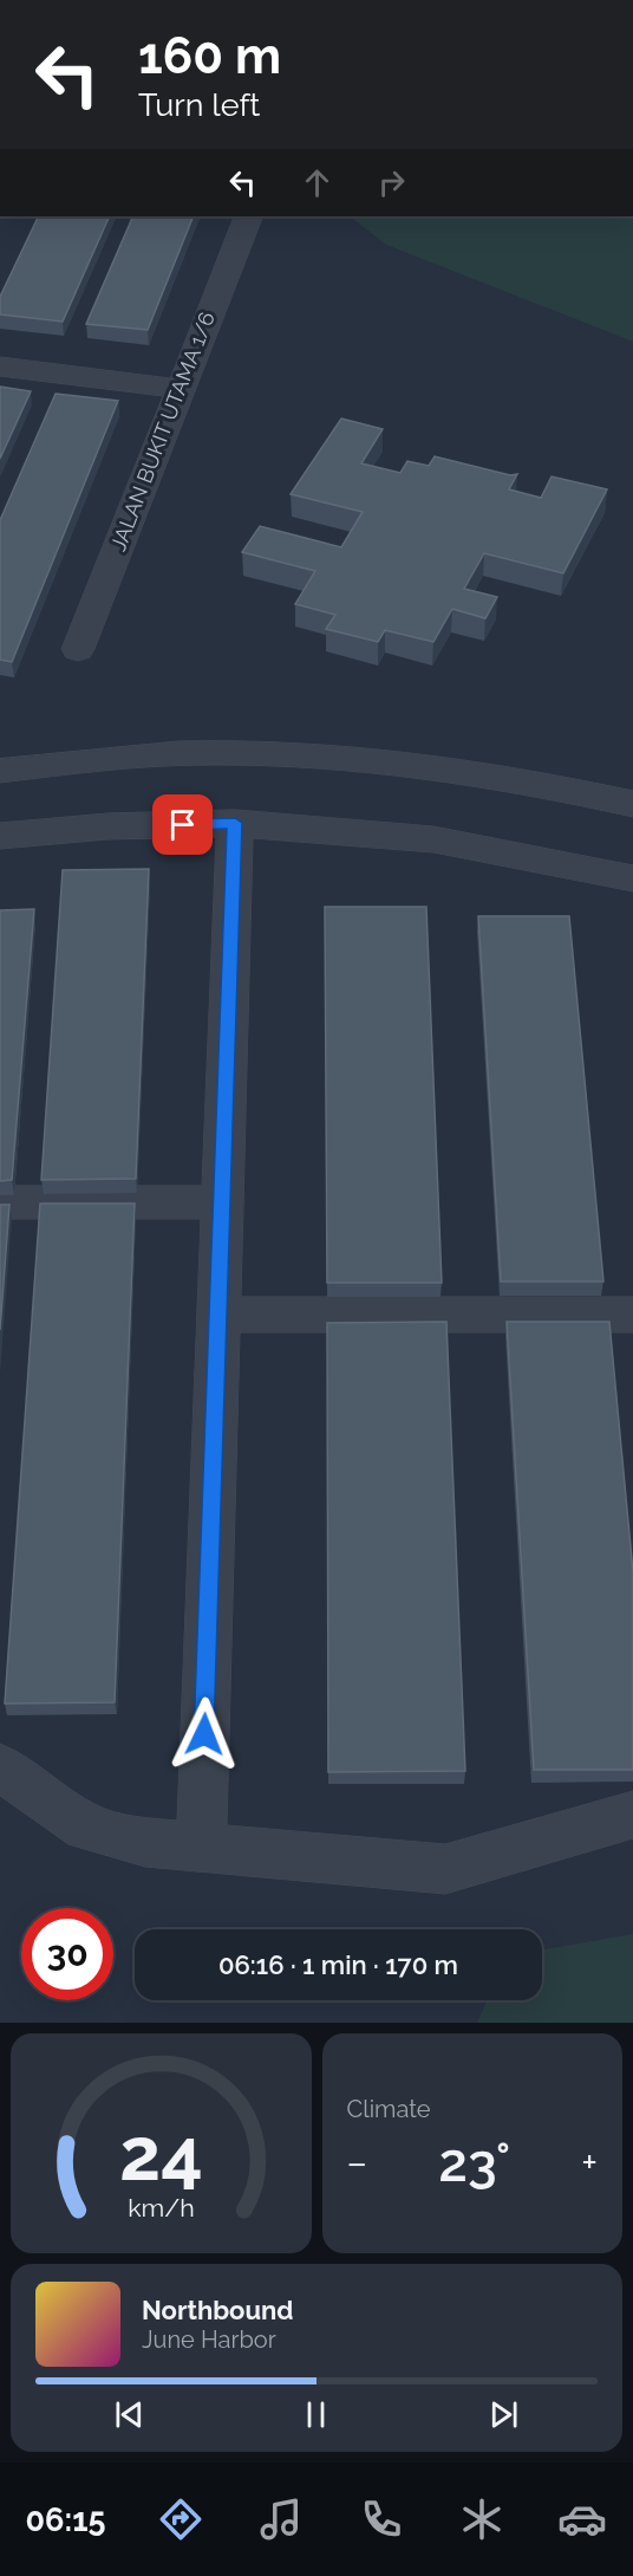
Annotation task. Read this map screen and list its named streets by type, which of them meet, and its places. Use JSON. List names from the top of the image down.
{
  "streets": {
    "street": ["JALAN BUKIT UTAMA 1/6"]
  },
  "page": {
    "turn": ["160 m", "Turn left"],
    "limit": "30",
    "trip": "06:16 · 1 min · 170 m",
    "tile": "Climate",
    "heat": ["−", "23°", "+"],
    "song": ["Northbound", "June Harbor"],
    "tabs": "06:15",
    "gauge": ["24", "km/h"]
  }
}
